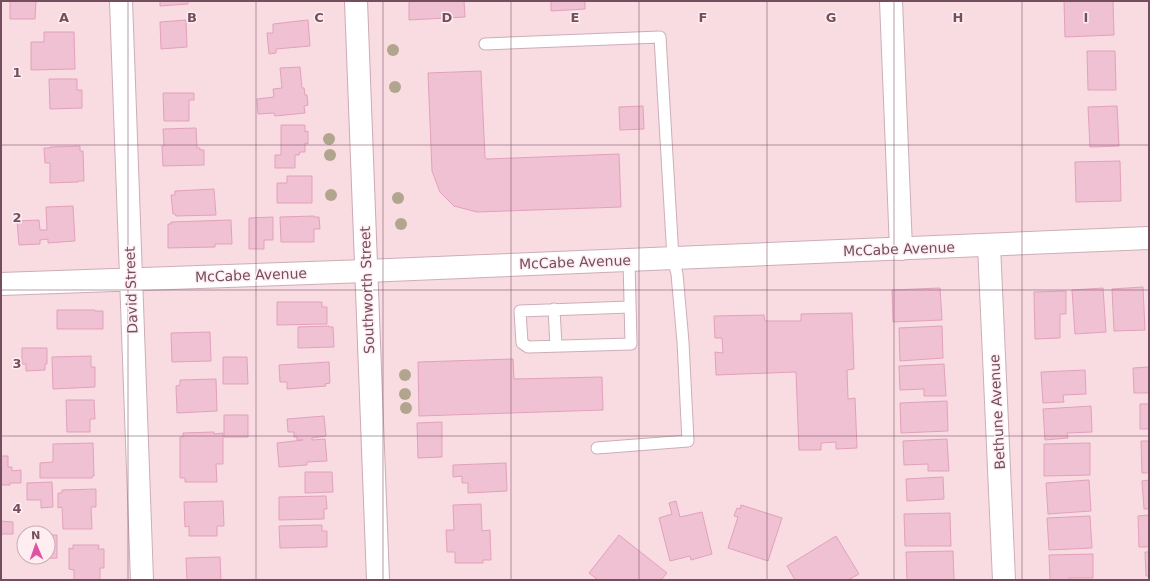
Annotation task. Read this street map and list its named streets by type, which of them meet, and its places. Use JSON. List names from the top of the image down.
{
  "streets": {
    "street": [
      "McCabe Avenue",
      "David Street",
      "Southworth Street",
      "Bethune Avenue"
    ]
  },
  "crossings": [
    ["McCabe Avenue", "David Street"],
    ["McCabe Avenue", "Southworth Street"],
    ["McCabe Avenue", "Bethune Avenue"]
  ],
  "north": "top",
  "grid": {
    "columns": [
      "A",
      "B",
      "C",
      "D",
      "E",
      "F",
      "G",
      "H",
      "I"
    ],
    "rows": [
      "1",
      "2",
      "3",
      "4"
    ]
  }
}
